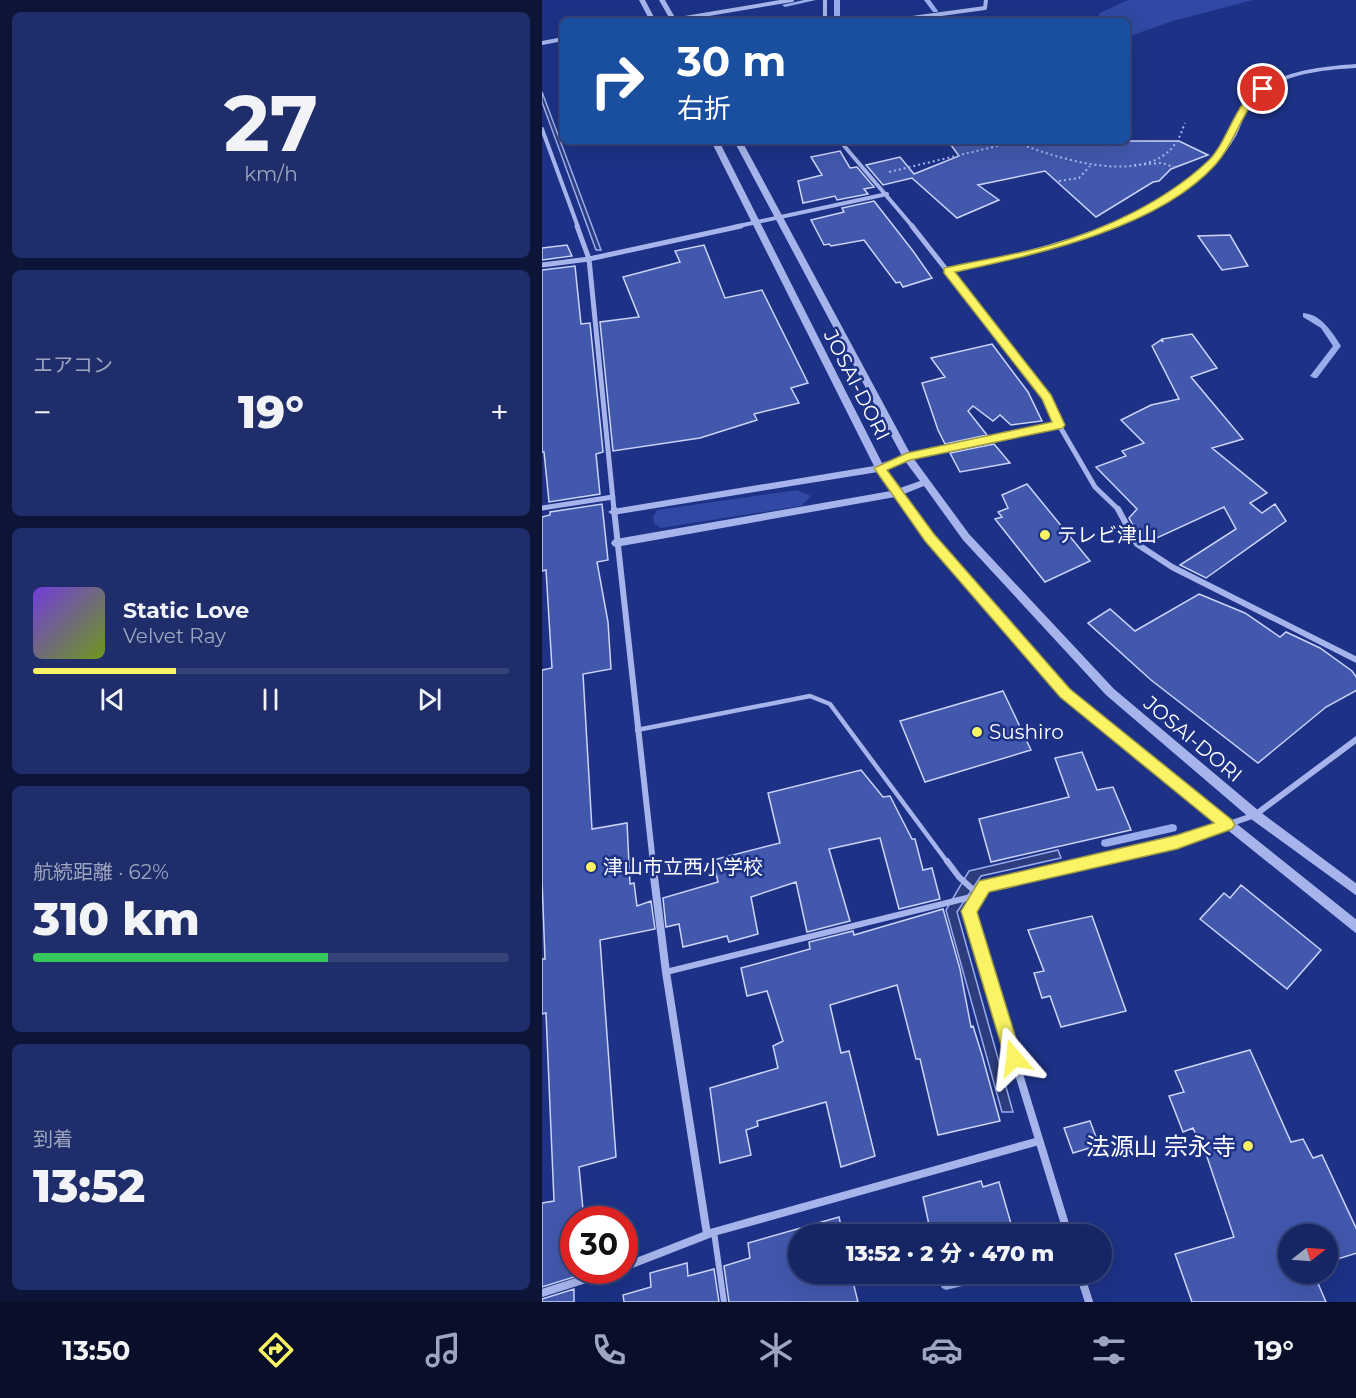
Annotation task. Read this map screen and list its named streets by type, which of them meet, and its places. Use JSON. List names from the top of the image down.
{
  "streets": {
    "street": ["JOSAI-DORI"]
  },
  "places": [
    "テレビ津山",
    "Sushiro",
    "津山市立西小学校",
    "法源山 宗永寺"
  ],
  "north": "right",
  "page": {
    "tile": [
      ["27", "km/h"],
      "エアコン",
      ["航続距離 · 62%", "310 km"],
      ["到着", "13:52"]
    ],
    "turn": ["30 m", "右折"],
    "heat": ["−", "19°", "+"],
    "song": ["Static Love", "Velvet Ray"],
    "limit": "30",
    "trip": "13:52 · 2 分 · 470 m",
    "tabs": ["13:50", "19°"]
  }
}
